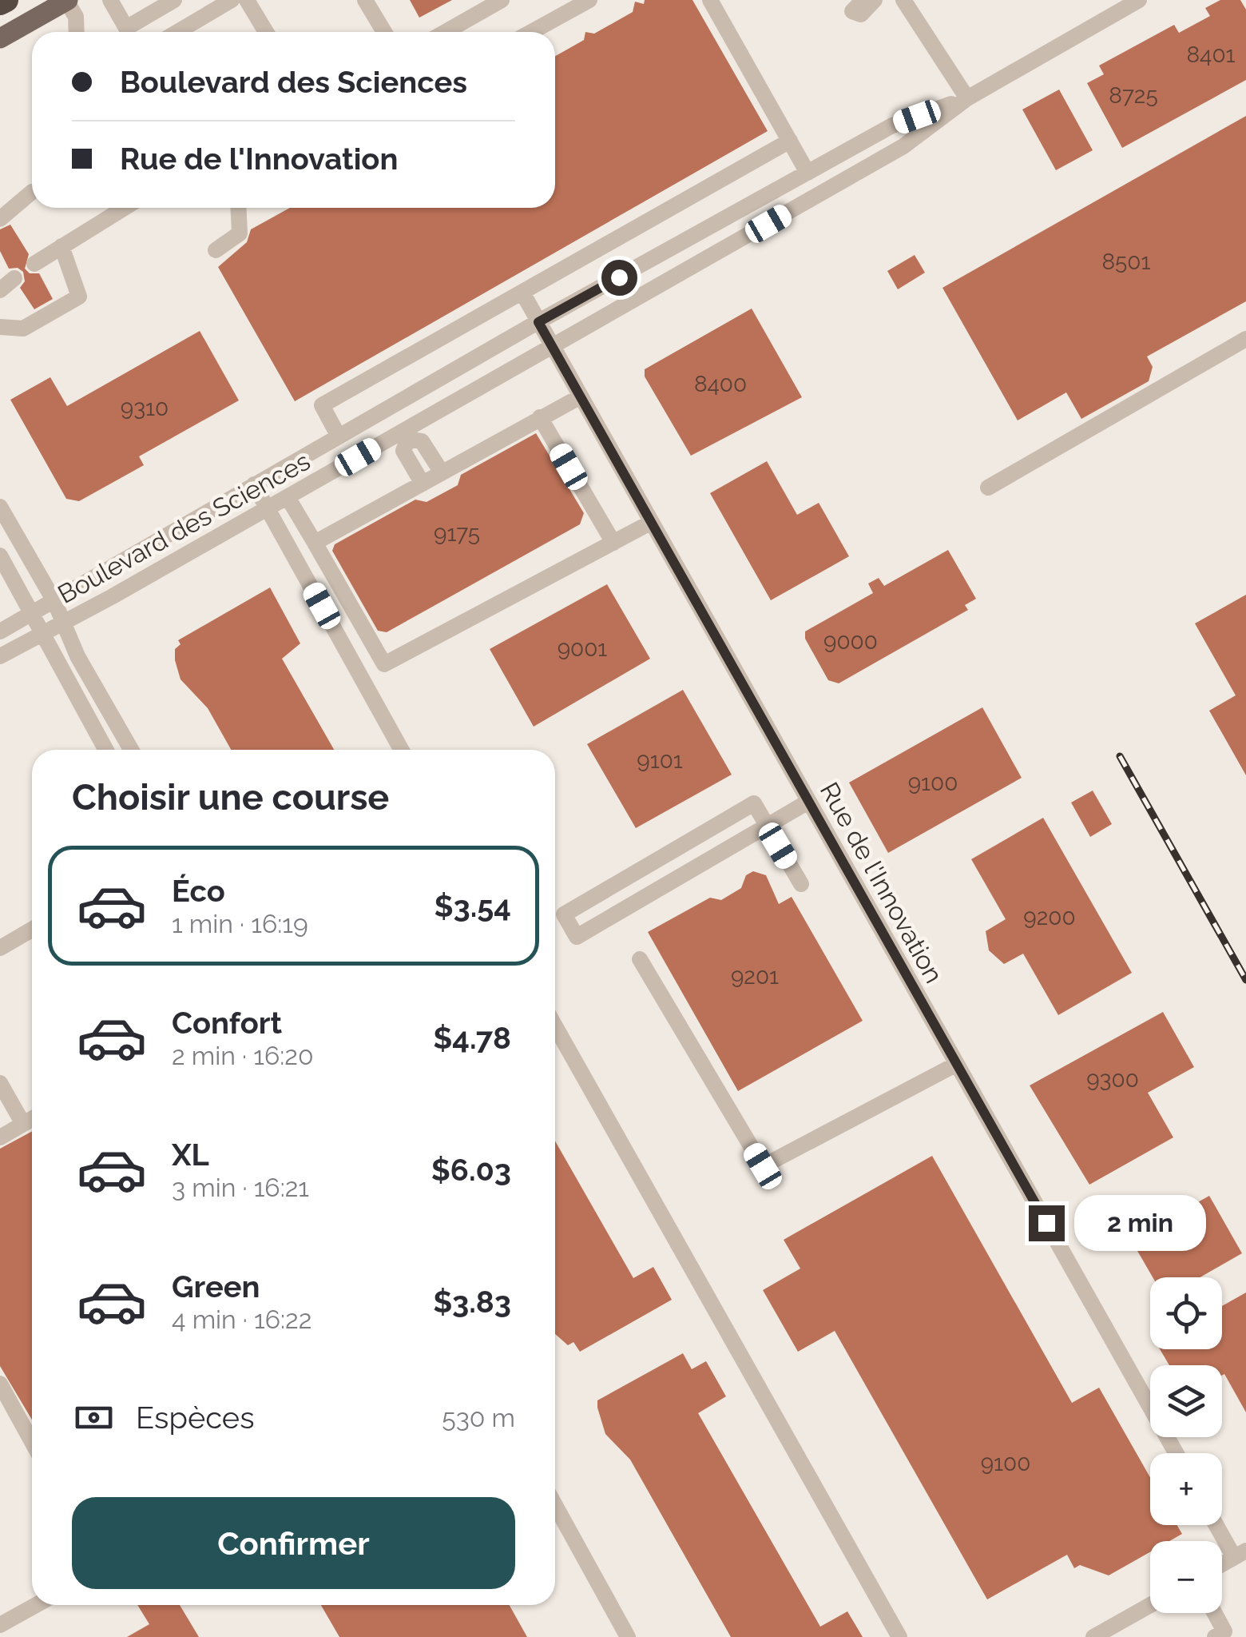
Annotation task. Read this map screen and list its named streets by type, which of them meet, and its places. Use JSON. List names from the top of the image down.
{
  "streets": {
    "street": ["Boulevard des Sciences", "Rue de l'Innovation"]
  },
  "crossings": [
    ["Boulevard des Sciences", "Rue de l'Innovation"]
  ],
  "house_numbers": [
    "8401",
    "8725",
    "8501",
    "8400",
    "9310",
    "9175",
    "9000",
    "9001",
    "9101",
    "9100",
    "9200",
    "9201",
    "9300",
    "9100"
  ],
  "page": {
    "banner": ["Boulevard des Sciences", "Rue de l'Innovation"],
    "heading": "Choisir une course",
    "list": [
      {
        "name": "Éco",
        "note": "1 min · 16:19",
        "value": "$3.54"
      },
      {
        "name": "Confort",
        "note": "2 min · 16:20",
        "value": "$4.78"
      },
      {
        "name": "XL",
        "note": "3 min · 16:21",
        "value": "$6.03"
      },
      {
        "name": "Green",
        "note": "4 min · 16:22",
        "value": "$3.83"
      }
    ],
    "bubble": "2 min",
    "map_buttons": ["+", "−"],
    "pay": ["Espèces", "530 m"],
    "buttons": "Confirmer"
  }
}
